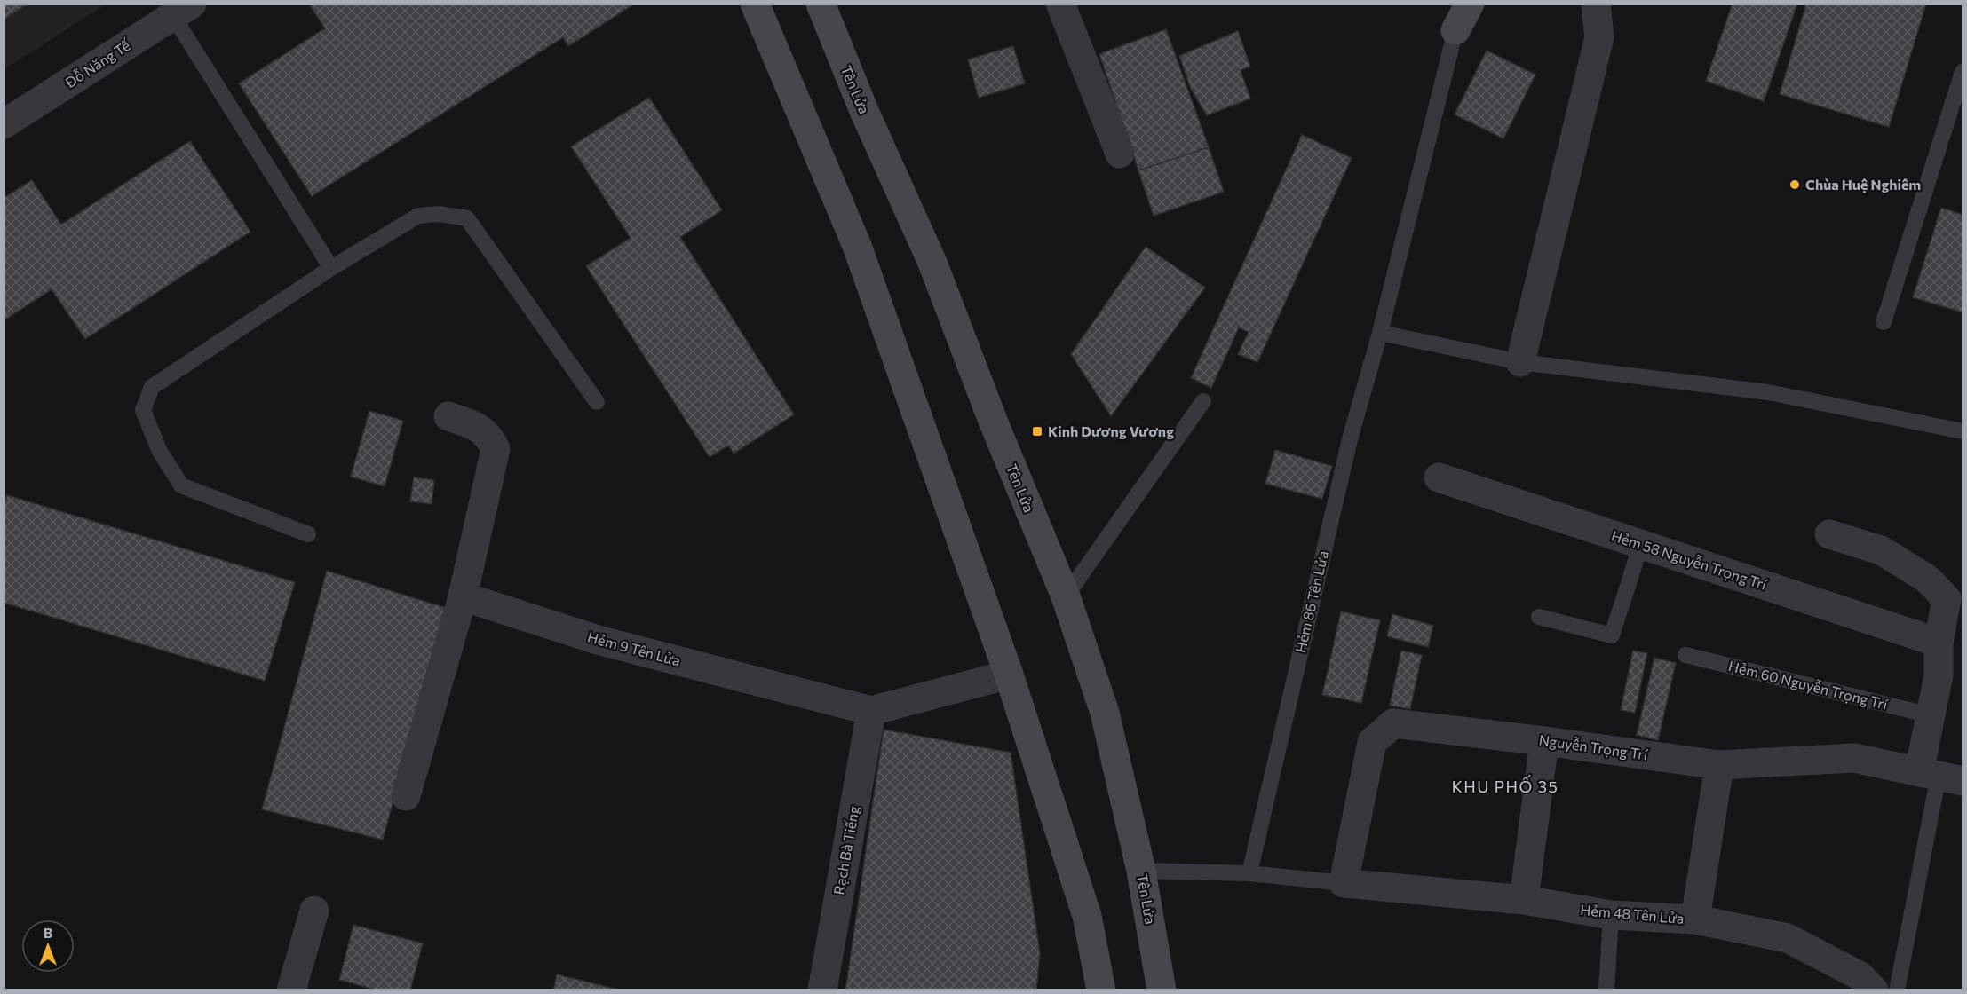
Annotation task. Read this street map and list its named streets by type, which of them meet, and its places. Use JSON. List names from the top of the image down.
{
  "streets": {
    "main road": ["Tên Lửa"],
    "street": [
      "Đỗ Năng Tế",
      "Hẻm 58 Nguyễn Trọng Trí",
      "Hẻm 9 Tên Lửa",
      "Nguyễn Trọng Trí",
      "Rạch Bà Tiếng",
      "Hẻm 48 Tên Lửa"
    ],
    "lane": ["Hẻm 86 Tên Lửa", "Hẻm 60 Nguyễn Trọng Trí"]
  },
  "crossings": [
    ["Hẻm 9 Tên Lửa", "Rạch Bà Tiếng"],
    ["Nguyễn Trọng Trí", "Hẻm 48 Tên Lửa"]
  ],
  "districts": ["KHU PHỐ 35"],
  "places": {
    "other": ["Chùa Huệ Nghiêm"],
    "transit": ["Kinh Dương Vương"]
  },
  "north": "top"
}
